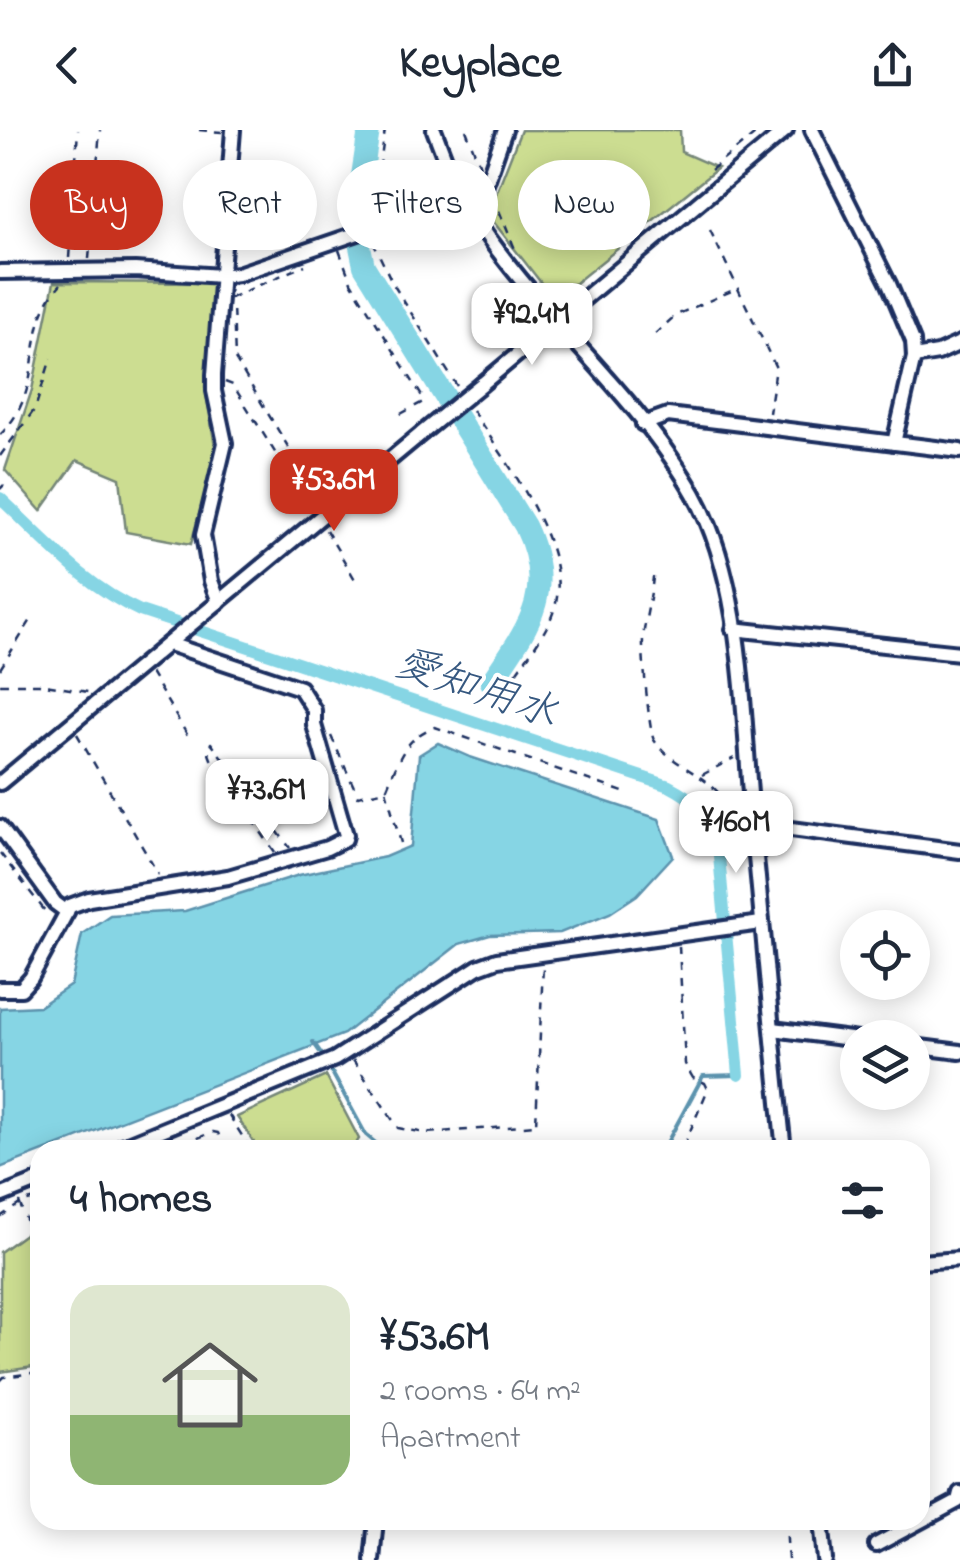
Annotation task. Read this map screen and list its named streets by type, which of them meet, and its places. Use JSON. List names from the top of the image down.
{
  "water": ["愛知用水"],
  "page": {
    "header": "Keyplace",
    "chip": [
      "Buy",
      "Rent",
      "Filters",
      "New"
    ],
    "price": [
      "¥92.4M",
      "¥53.6M",
      "¥73.6M",
      "¥160M"
    ],
    "heading": "4 homes",
    "list": [
      {
        "name": "¥53.6M",
        "note": "2 rooms · 64 m² · Apartment"
      }
    ]
  }
}
